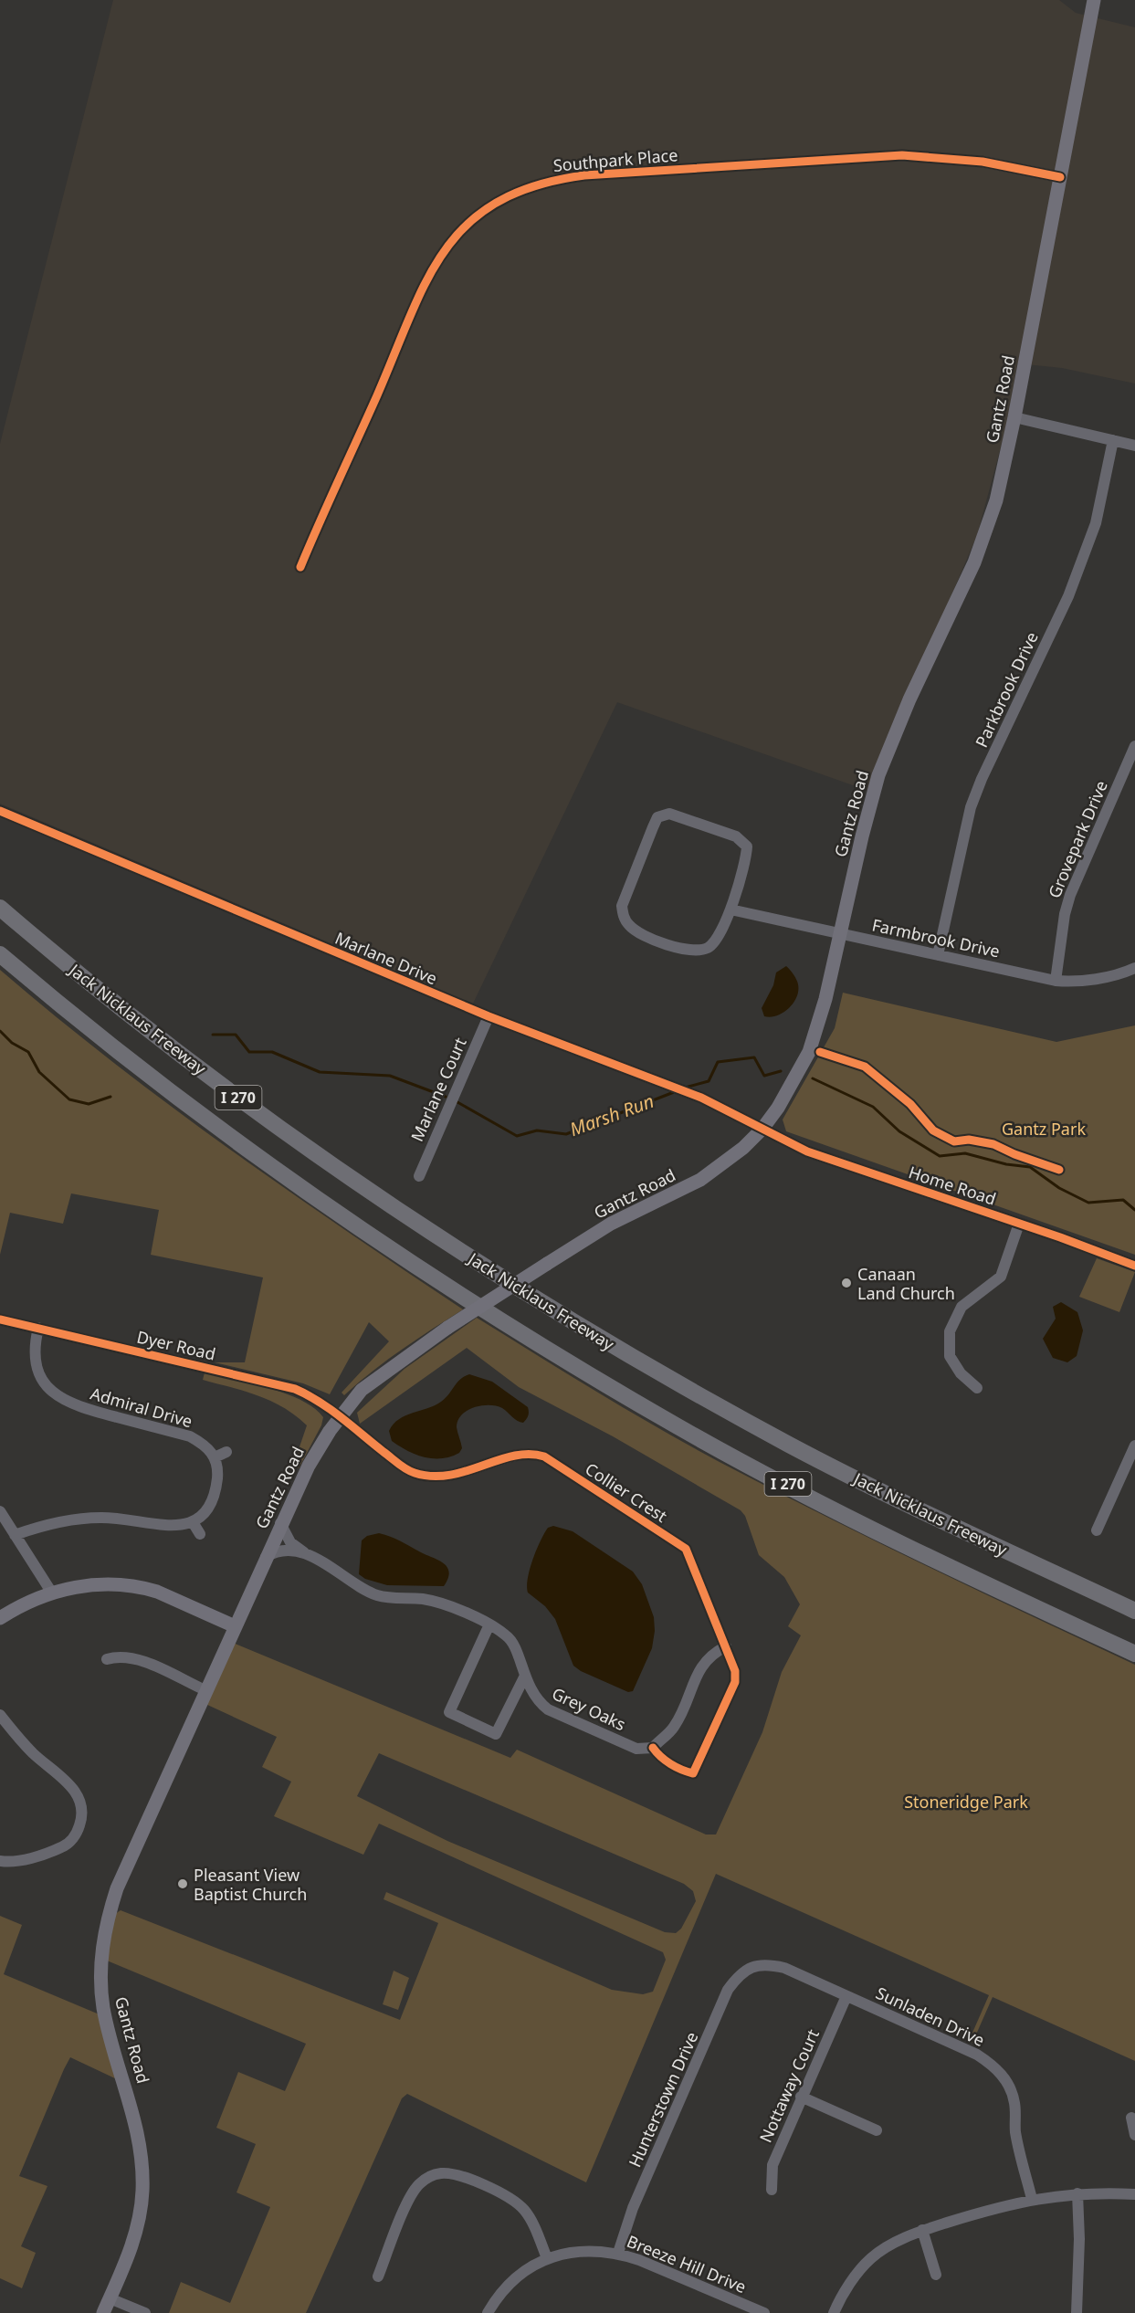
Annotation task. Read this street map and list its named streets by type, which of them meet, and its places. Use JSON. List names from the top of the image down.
{
  "streets": {
    "highway": ["Jack Nicklaus Freeway", "I 270"],
    "main road": ["Gantz Road"],
    "street": [
      "Southpark Place",
      "Parkbrook Drive",
      "Grovepark Drive",
      "Farmbrook Drive",
      "Marlane Drive",
      "Marlane Court",
      "Home Road",
      "Dyer Road",
      "Admiral Drive",
      "Collier Crest",
      "Grey Oaks",
      "Sunladen Drive",
      "Nottaway Court",
      "Hunterstown Drive",
      "Breeze Hill Drive"
    ]
  },
  "crossings": [
    ["Southpark Place", "Gantz Road"],
    ["Gantz Road", "Farmbrook Drive"],
    ["Gantz Road", "Marlane Drive"],
    ["Gantz Road", "Home Road"],
    ["Gantz Road", "Dyer Road"],
    ["Gantz Road", "Collier Crest"],
    ["Gantz Road", "Grey Oaks"],
    ["Parkbrook Drive", "Farmbrook Drive"],
    ["Grovepark Drive", "Farmbrook Drive"],
    ["Marlane Drive", "Marlane Court"],
    ["Marlane Drive", "Home Road"],
    ["Dyer Road", "Admiral Drive"],
    ["Dyer Road", "Collier Crest"],
    ["Collier Crest", "Grey Oaks"],
    ["Sunladen Drive", "Nottaway Court"],
    ["Sunladen Drive", "Hunterstown Drive"],
    ["Hunterstown Drive", "Breeze Hill Drive"]
  ],
  "water": ["Marsh Run"],
  "parks": ["Gantz Park", "Stoneridge Park"],
  "places": ["Canaan Land Church", "Pleasant View Baptist Church"]
}
